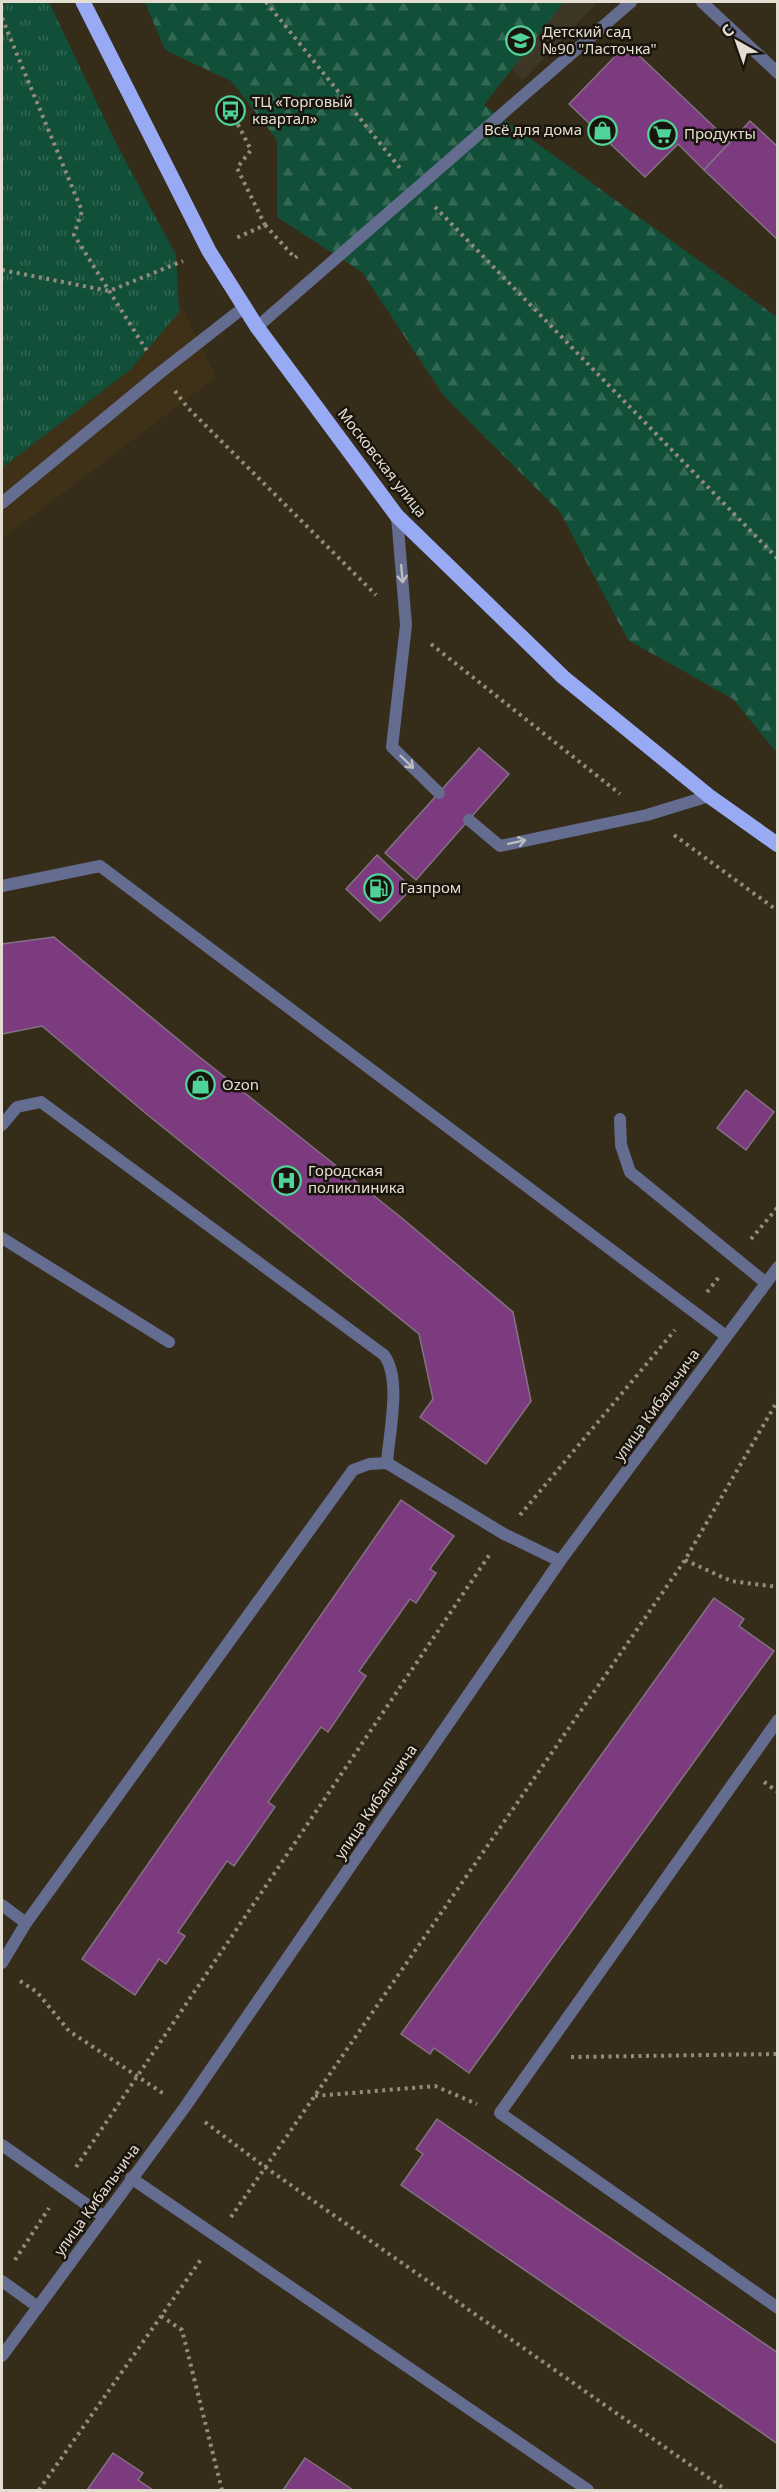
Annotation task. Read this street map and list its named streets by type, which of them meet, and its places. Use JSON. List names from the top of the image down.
{
  "streets": {
    "main road": ["Московская улица"],
    "street": ["улица Кибальчича"]
  },
  "places": {
    "school or university": ["Детский сад №90 \"Ласточка\""],
    "bus stop": ["ТЦ «Торговый квартал»"],
    "shop": ["Всё для дома", "Ozon"],
    "supermarket": ["Продукты"],
    "fuel station": ["Газпром"],
    "hospital": ["Городская поликлиника"]
  },
  "north": "top left"
}
